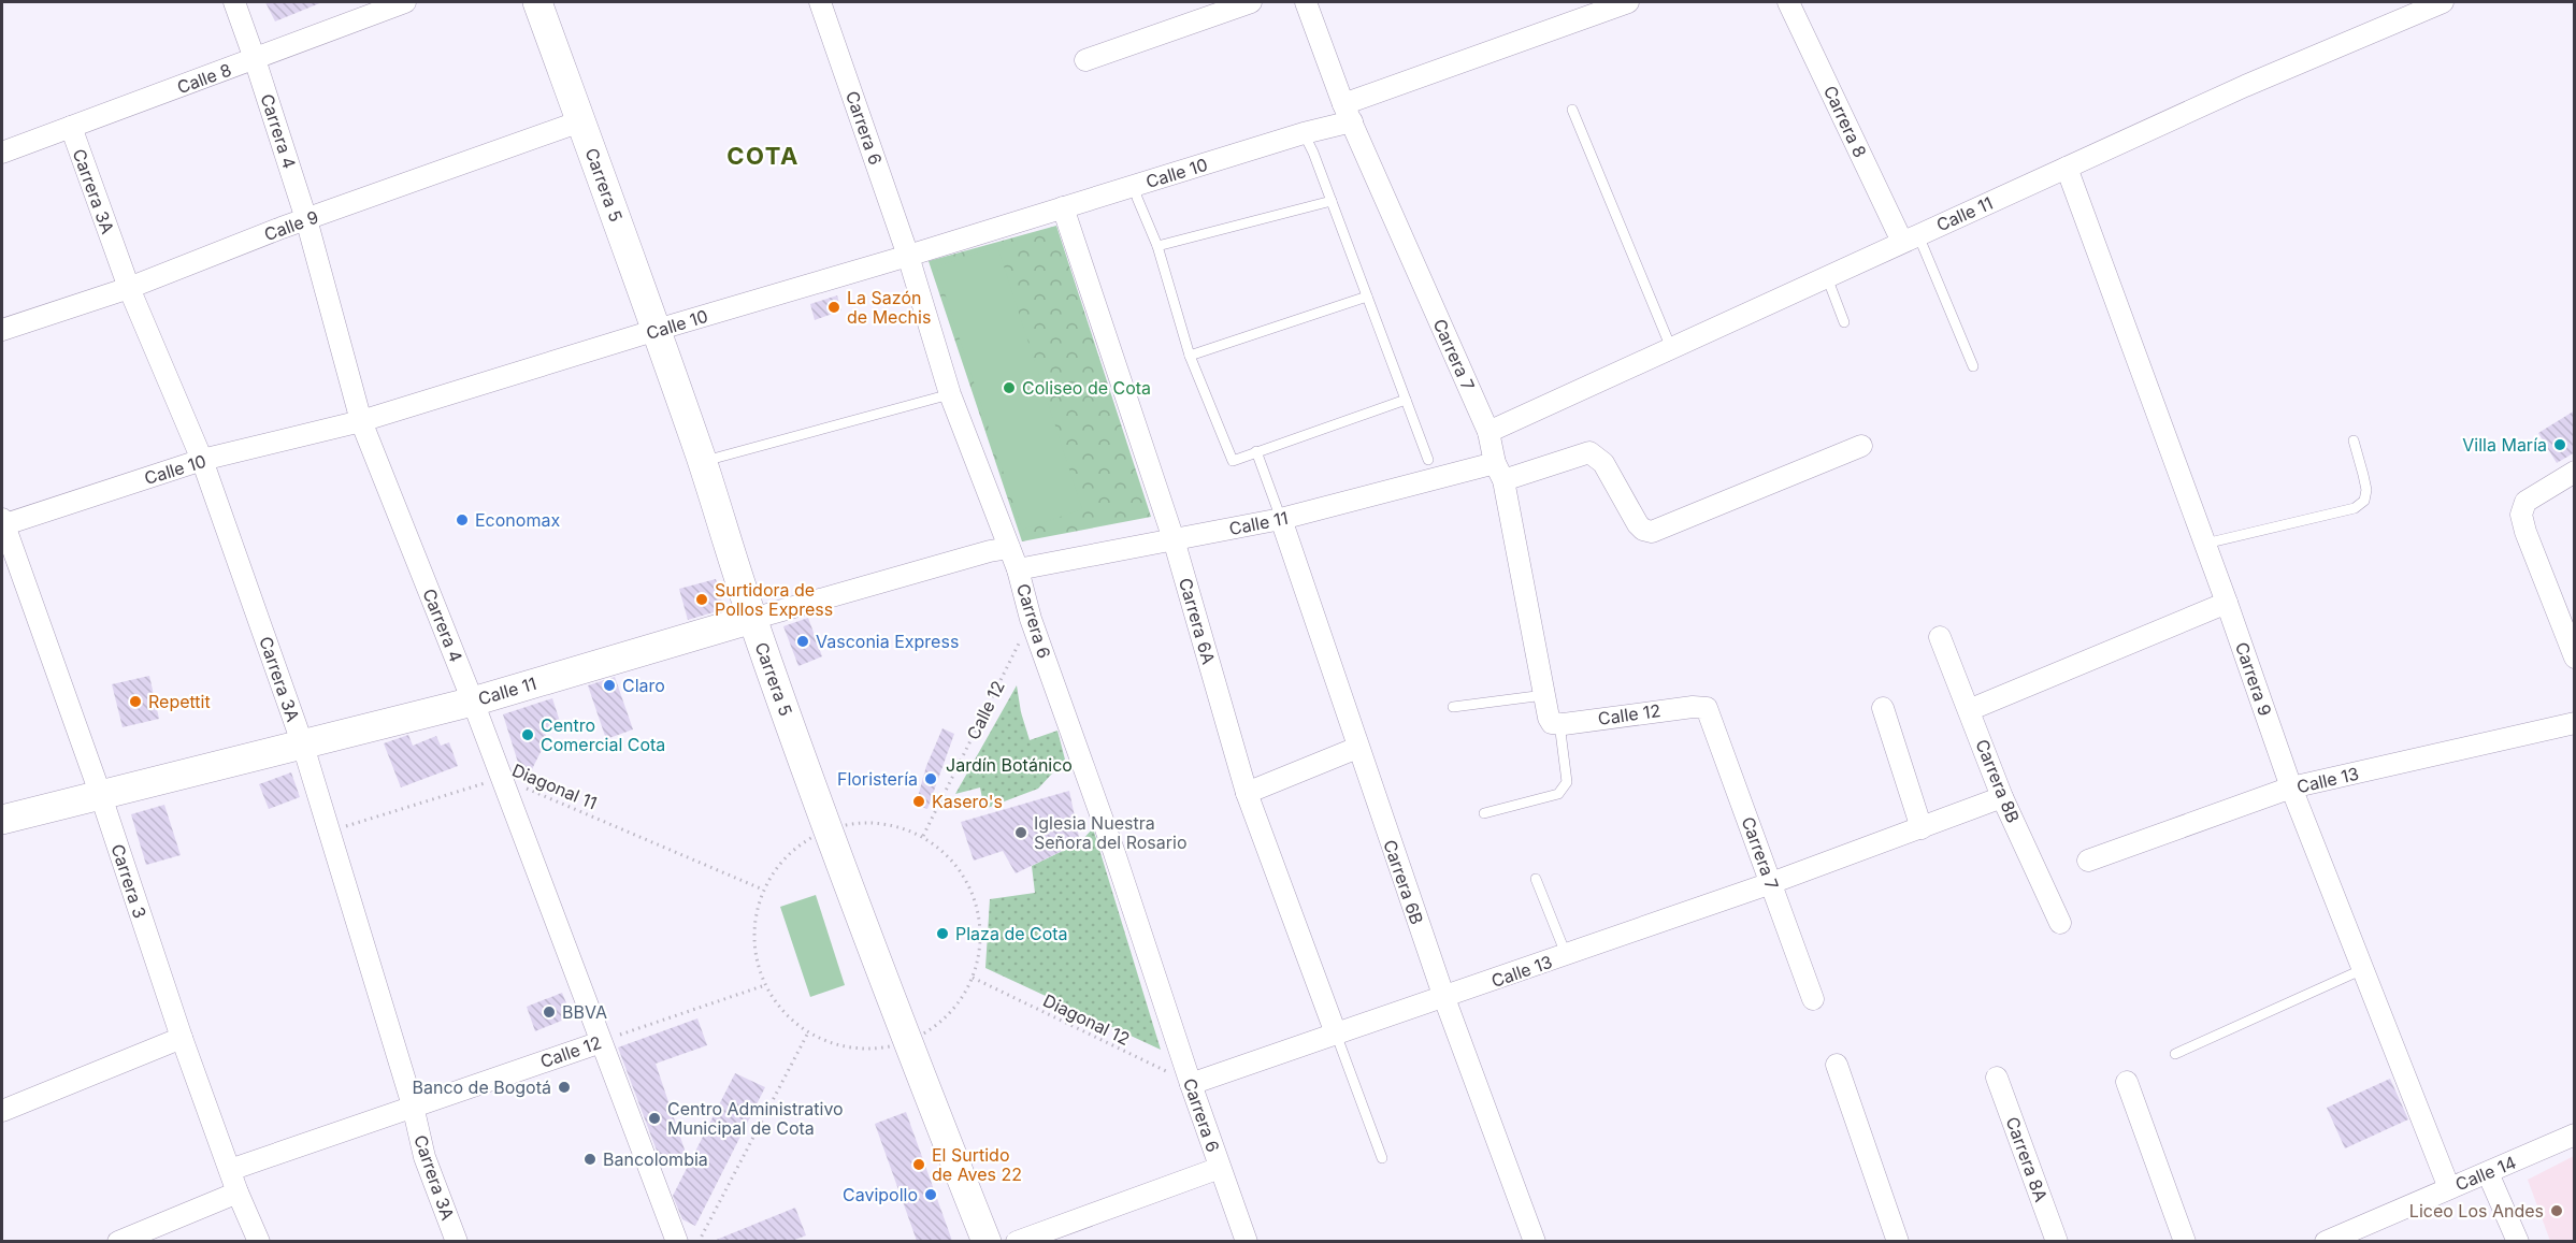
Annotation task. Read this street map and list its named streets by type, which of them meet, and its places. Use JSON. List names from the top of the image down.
{
  "streets": {
    "main road": ["Carrera 5", "Calle 11"],
    "street": [
      "Calle 8",
      "Carrera 8",
      "Carrera 6",
      "Carrera 4",
      "Calle 10",
      "Carrera 3A",
      "Calle 9",
      "Carrera 7",
      "Carrera 6A",
      "Carrera 9",
      "Calle 12",
      "Calle 13",
      "Carrera 8B",
      "Carrera 3",
      "Carrera 6B",
      "Carrera 8A",
      "Calle 14"
    ],
    "path": ["Diagonal 11", "Diagonal 12"]
  },
  "crossings": [
    ["Calle 8", "Carrera 4"],
    ["Calle 8", "Carrera 3A"],
    ["Carrera 8", "Calle 11"],
    ["Carrera 6", "Calle 10"],
    ["Carrera 6", "Calle 11"],
    ["Carrera 6", "Calle 12"],
    ["Carrera 6", "Calle 13"],
    ["Carrera 6", "Diagonal 12"],
    ["Carrera 4", "Calle 10"],
    ["Carrera 4", "Calle 11"],
    ["Carrera 4", "Calle 9"],
    ["Carrera 4", "Calle 12"],
    ["Carrera 4", "Diagonal 11"],
    ["Calle 10", "Carrera 5"],
    ["Calle 10", "Carrera 3A"],
    ["Calle 10", "Carrera 7"],
    ["Calle 10", "Carrera 6A"],
    ["Calle 10", "Carrera 3"],
    ["Carrera 5", "Calle 11"],
    ["Carrera 5", "Calle 9"],
    ["Carrera 3A", "Calle 11"],
    ["Carrera 3A", "Calle 9"],
    ["Carrera 3A", "Calle 12"],
    ["Carrera 3A", "Diagonal 11"],
    ["Calle 11", "Carrera 7"],
    ["Calle 11", "Carrera 6A"],
    ["Calle 11", "Carrera 9"],
    ["Calle 11", "Carrera 3"],
    ["Calle 11", "Carrera 6B"],
    ["Carrera 7", "Calle 12"],
    ["Carrera 7", "Calle 13"],
    ["Carrera 6A", "Calle 13"],
    ["Carrera 9", "Calle 13"],
    ["Carrera 9", "Calle 14"],
    ["Calle 12", "Carrera 3"],
    ["Calle 13", "Carrera 8B"],
    ["Calle 13", "Carrera 6B"],
    ["Calle 13", "Diagonal 12"]
  ],
  "districts": ["COTA"],
  "parks": ["Jardín Botánico"],
  "places": [
    "La Sazón de Mechis",
    "Coliseo de Cota",
    "Villa María",
    "Economax",
    "Surtidora de Pollos Express",
    "Vasconia Express",
    "Claro",
    "Repettit",
    "Centro Comercial Cota",
    "Floristería",
    "Kasero's",
    "Iglesia Nuestra Señora del Rosario",
    "Plaza de Cota",
    "BBVA",
    "Banco de Bogotá",
    "Centro Administrativo Municipal de Cota",
    "Bancolombia",
    "El Surtido de Aves 22",
    "Cavipollo",
    "Liceo Los Andes"
  ]
}
